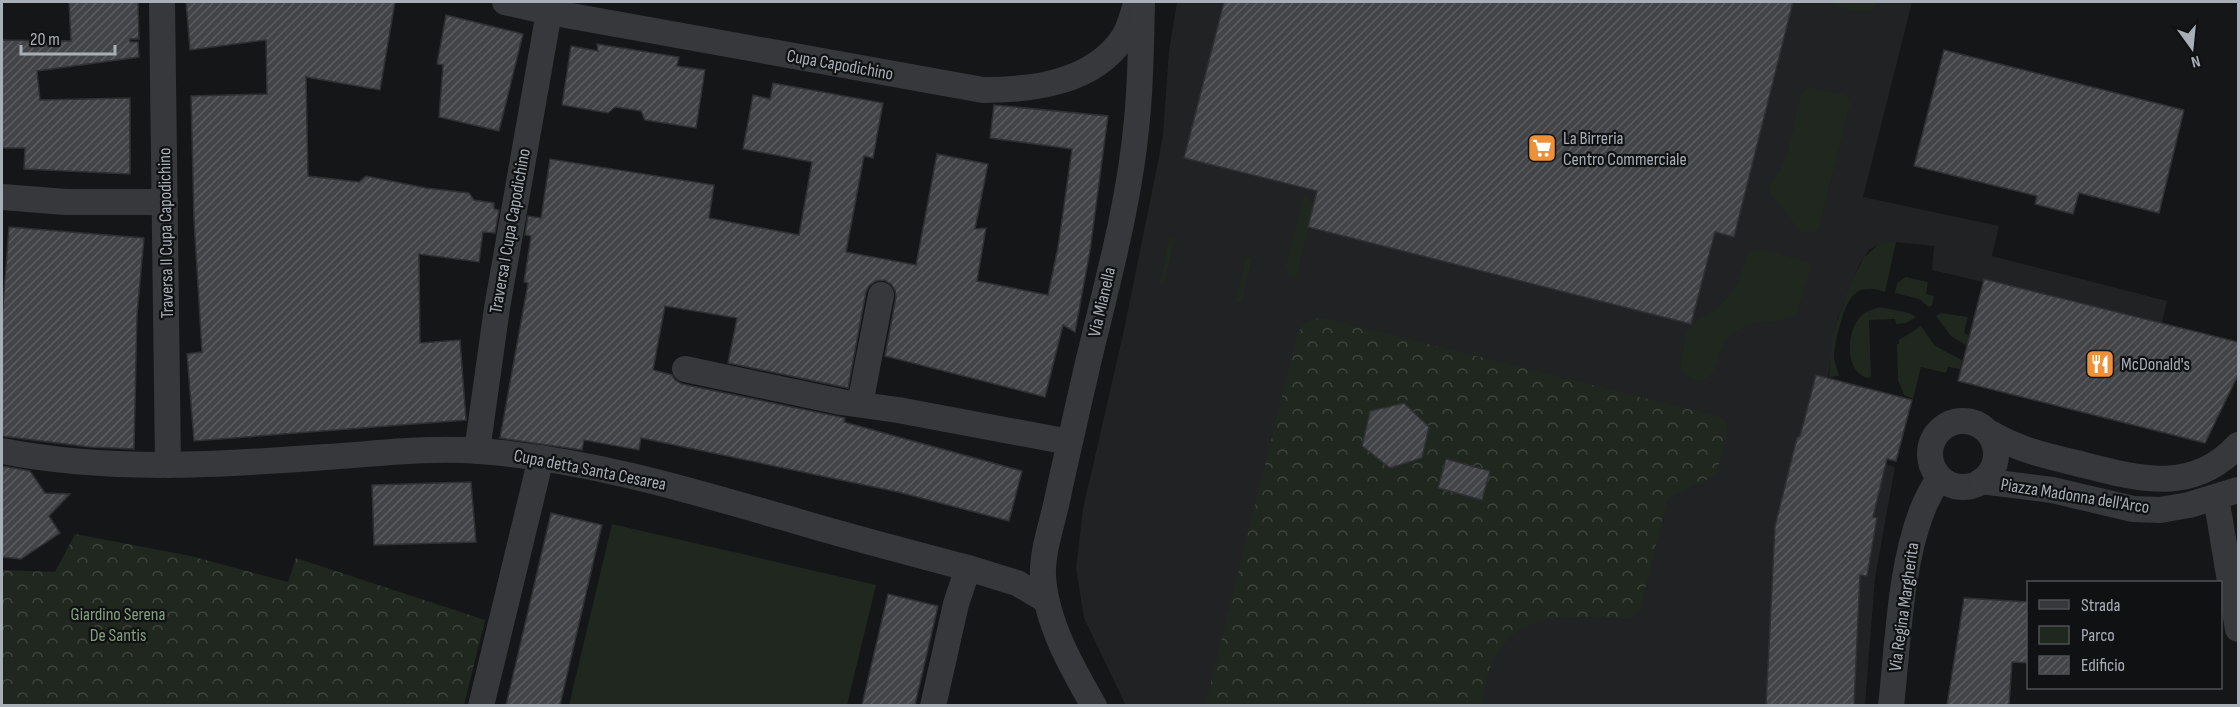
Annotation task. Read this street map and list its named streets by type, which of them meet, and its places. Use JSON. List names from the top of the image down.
{
  "streets": {
    "street": [
      "Cupa Capodichino",
      "Traversa I Cupa Capodichino",
      "Traversa II Cupa Capodichino",
      "Via Mianella",
      "Cupa detta Santa Cesarea",
      "Piazza Madonna dell'Arco",
      "Via Regina Margherita"
    ]
  },
  "crossings": [
    ["Cupa Capodichino", "Traversa I Cupa Capodichino"],
    ["Cupa Capodichino", "Via Mianella"],
    ["Traversa I Cupa Capodichino", "Cupa detta Santa Cesarea"],
    ["Traversa II Cupa Capodichino", "Cupa detta Santa Cesarea"],
    ["Via Mianella", "Cupa detta Santa Cesarea"],
    ["Piazza Madonna dell'Arco", "Via Regina Margherita"]
  ],
  "parks": ["Giardino Serena De Santis"],
  "places": {
    "supermarket": ["La Birreria Centro Commerciale"],
    "restaurant": ["McDonald's"]
  },
  "legend": ["Strada", "Parco", "Edificio"],
  "scale_bar": "20 m",
  "north": "bottom"
}
